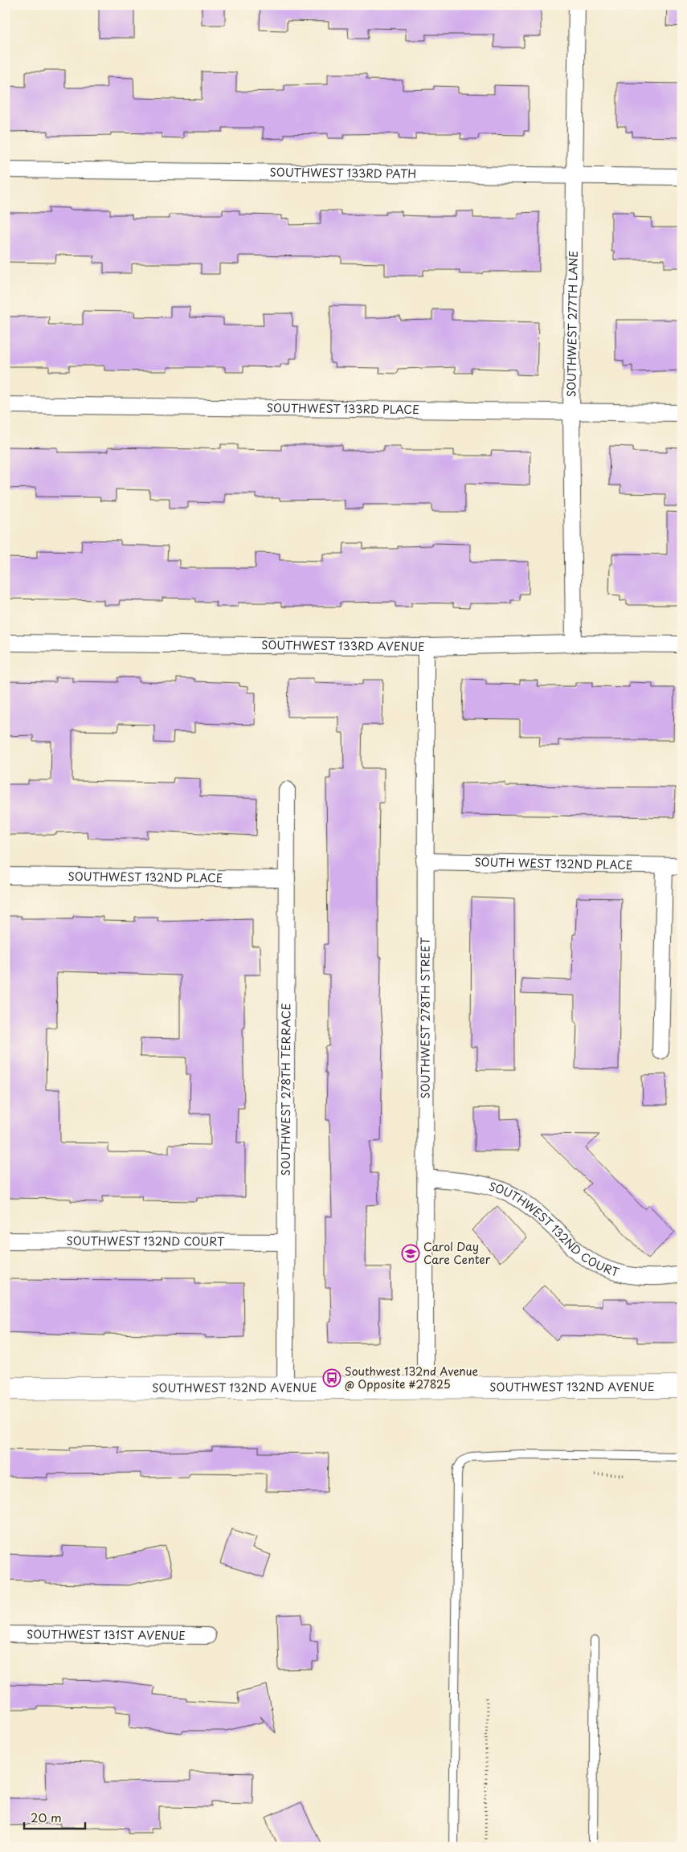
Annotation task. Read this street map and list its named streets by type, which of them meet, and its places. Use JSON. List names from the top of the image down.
{
  "streets": {
    "street": [
      "SOUTHWEST 133RD PATH",
      "SOUTHWEST 277TH LANE",
      "SOUTHWEST 133RD PLACE",
      "SOUTHWEST 133RD AVENUE",
      "SOUTH WEST 132ND PLACE",
      "SOUTHWEST 132ND PLACE",
      "SOUTHWEST 278TH STREET",
      "SOUTHWEST 278TH TERRACE",
      "SOUTHWEST 132ND COURT",
      "SOUTHWEST 132ND AVENUE",
      "SOUTHWEST 131ST AVENUE"
    ]
  },
  "crossings": [
    ["SOUTHWEST 133RD PATH", "SOUTHWEST 277TH LANE"],
    ["SOUTHWEST 277TH LANE", "SOUTHWEST 133RD PLACE"],
    ["SOUTHWEST 277TH LANE", "SOUTHWEST 133RD AVENUE"],
    ["SOUTHWEST 133RD AVENUE", "SOUTHWEST 278TH STREET"],
    ["SOUTH WEST 132ND PLACE", "SOUTHWEST 278TH STREET"],
    ["SOUTHWEST 132ND PLACE", "SOUTHWEST 278TH TERRACE"],
    ["SOUTHWEST 278TH STREET", "SOUTHWEST 132ND COURT"],
    ["SOUTHWEST 278TH STREET", "SOUTHWEST 132ND AVENUE"],
    ["SOUTHWEST 278TH TERRACE", "SOUTHWEST 132ND COURT"],
    ["SOUTHWEST 278TH TERRACE", "SOUTHWEST 132ND AVENUE"]
  ],
  "places": {
    "school or university": ["Carol Day Care Center"],
    "bus stop": ["Southwest 132nd Avenue @ Opposite #27825"]
  },
  "scale_bar": "20 m"
}
